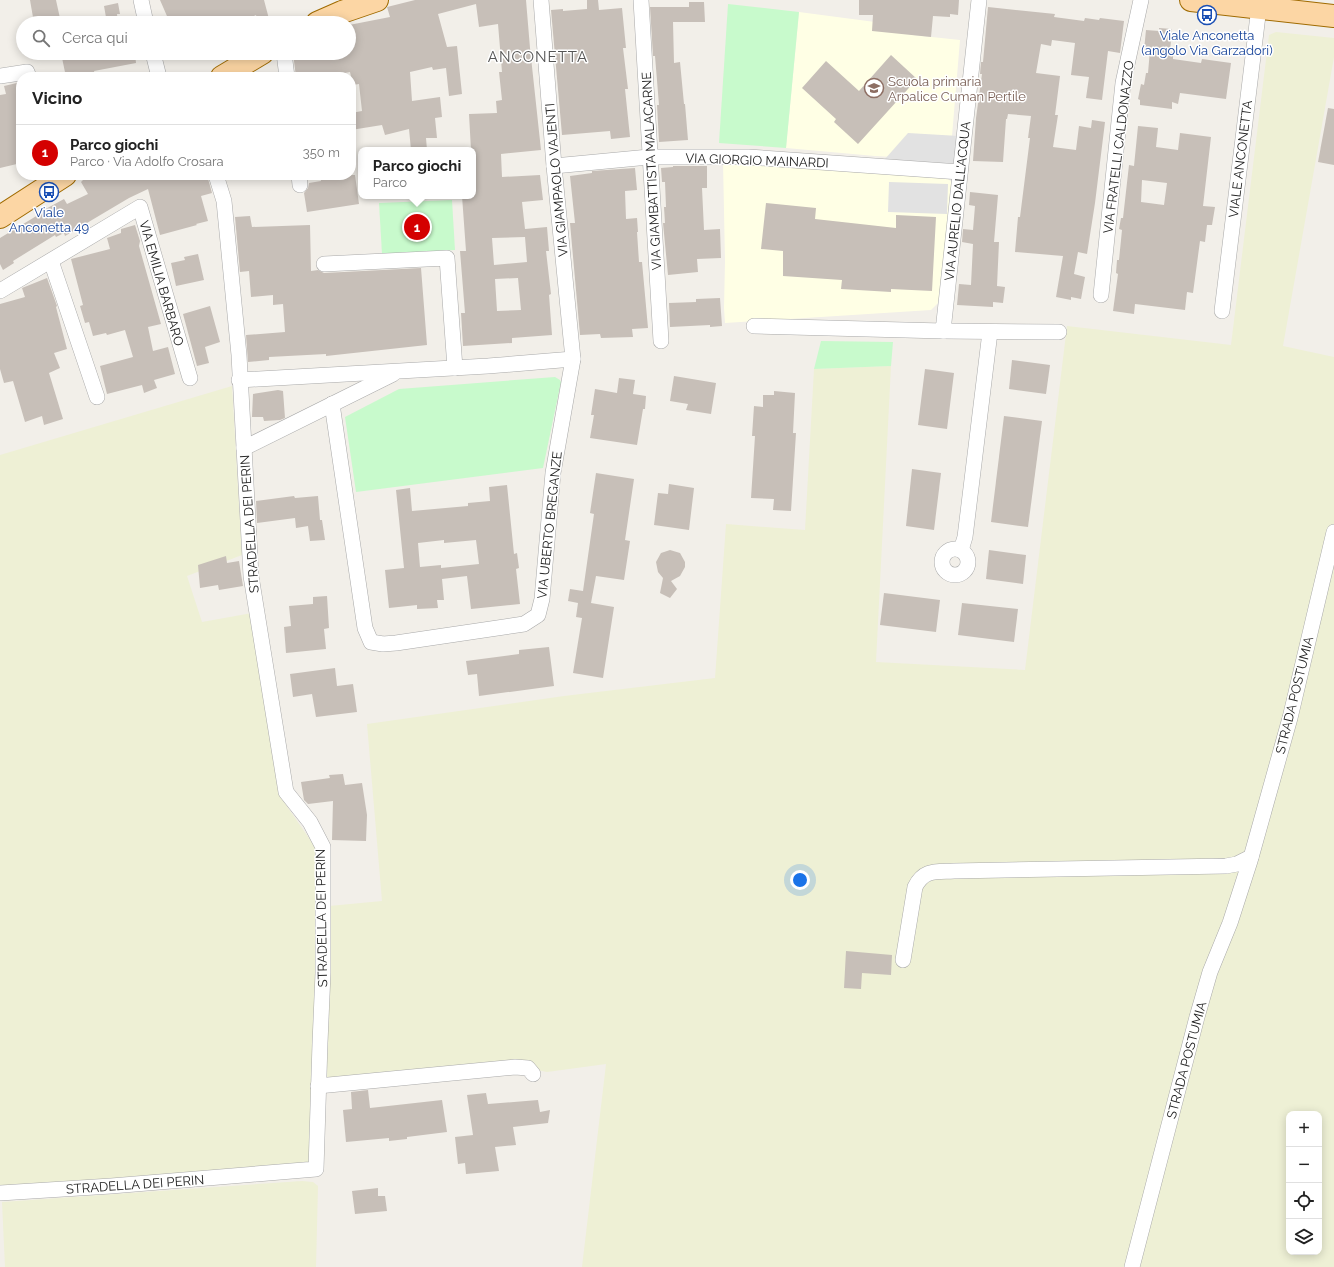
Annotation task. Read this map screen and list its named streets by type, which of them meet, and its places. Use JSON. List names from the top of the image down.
{
  "streets": {
    "street": [
      "VIA FRATELLI CALDONAZZO",
      "VIALE ANCONETTA",
      "VIA GIORGIO MAINARDI",
      "VIA GIAMBATTISTA MALACARNE",
      "VIA GIAMPAOLO VAJENTI",
      "VIA AURELIO DALL'ACQUA",
      "VIA EMILIA BARBARO",
      "STRADELLA DEI PERIN",
      "VIA UBERTO BREGANZE",
      "STRADA POSTUMIA"
    ]
  },
  "crossings": [
    ["VIA GIORGIO MAINARDI", "VIA GIAMBATTISTA MALACARNE"],
    ["VIA GIORGIO MAINARDI", "VIA GIAMPAOLO VAJENTI"],
    ["VIA GIORGIO MAINARDI", "VIA AURELIO DALL'ACQUA"],
    ["VIA GIAMPAOLO VAJENTI", "VIA UBERTO BREGANZE"]
  ],
  "districts": ["ANCONETTA"],
  "places": {
    "bus stop": ["Viale Anconetta (angolo Via Garzadori)", "Viale Anconetta 49"],
    "school or university": ["Scuola primaria Arpalice Cuman Pertile"]
  },
  "page": {
    "search": "Cerca qui",
    "heading": "Vicino",
    "list": [
      {
        "mark": "1",
        "name": "Parco giochi",
        "note": "Parco · Via Adolfo Crosara",
        "value": "350 m"
      }
    ],
    "popup": ["Parco giochi", "Parco"],
    "pins": "1",
    "map_buttons": ["+", "−"]
  }
}
